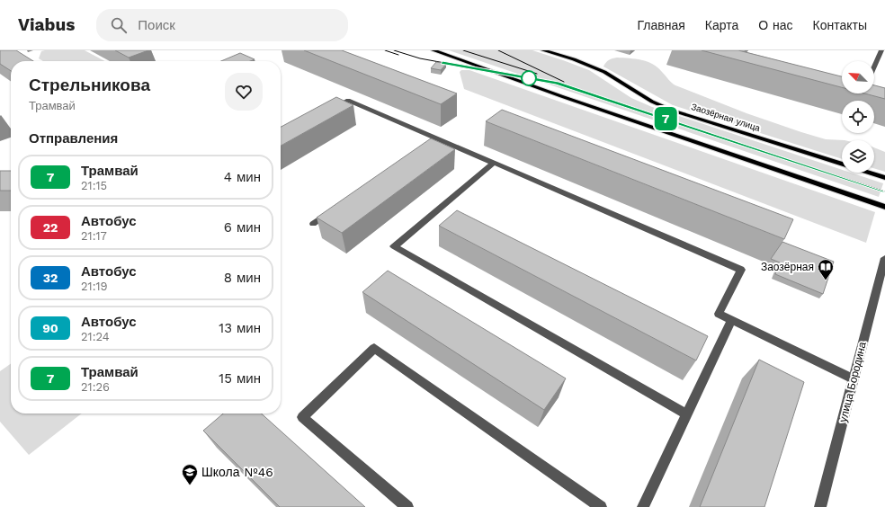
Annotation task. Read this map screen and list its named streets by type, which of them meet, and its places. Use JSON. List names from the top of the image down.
{
  "streets": {
    "main road": ["Заозёрная улица"],
    "street": ["улица Бородина"]
  },
  "places": {
    "library": ["Заозёрная"],
    "school or university": ["Школа №46"]
  },
  "lines": ["tram line 7"],
  "north": "top left",
  "page": {
    "header": "Viabus",
    "search": "Поиск",
    "nav": [
      "Главная",
      "Карта",
      "О нас",
      "Контакты"
    ],
    "on_map": "7",
    "heading": [
      ["Стрельникова", "Трамвай"],
      "Отправления"
    ],
    "list": [
      {
        "mark": "7",
        "name": "Трамвай",
        "note": "21:15",
        "value": "4 мин"
      },
      {
        "mark": "22",
        "name": "Автобус",
        "note": "21:17",
        "value": "6 мин"
      },
      {
        "mark": "32",
        "name": "Автобус",
        "note": "21:19",
        "value": "8 мин"
      },
      {
        "mark": "90",
        "name": "Автобус",
        "note": "21:24",
        "value": "13 мин"
      },
      {
        "mark": "7",
        "name": "Трамвай",
        "note": "21:26",
        "value": "15 мин"
      }
    ]
  }
}
